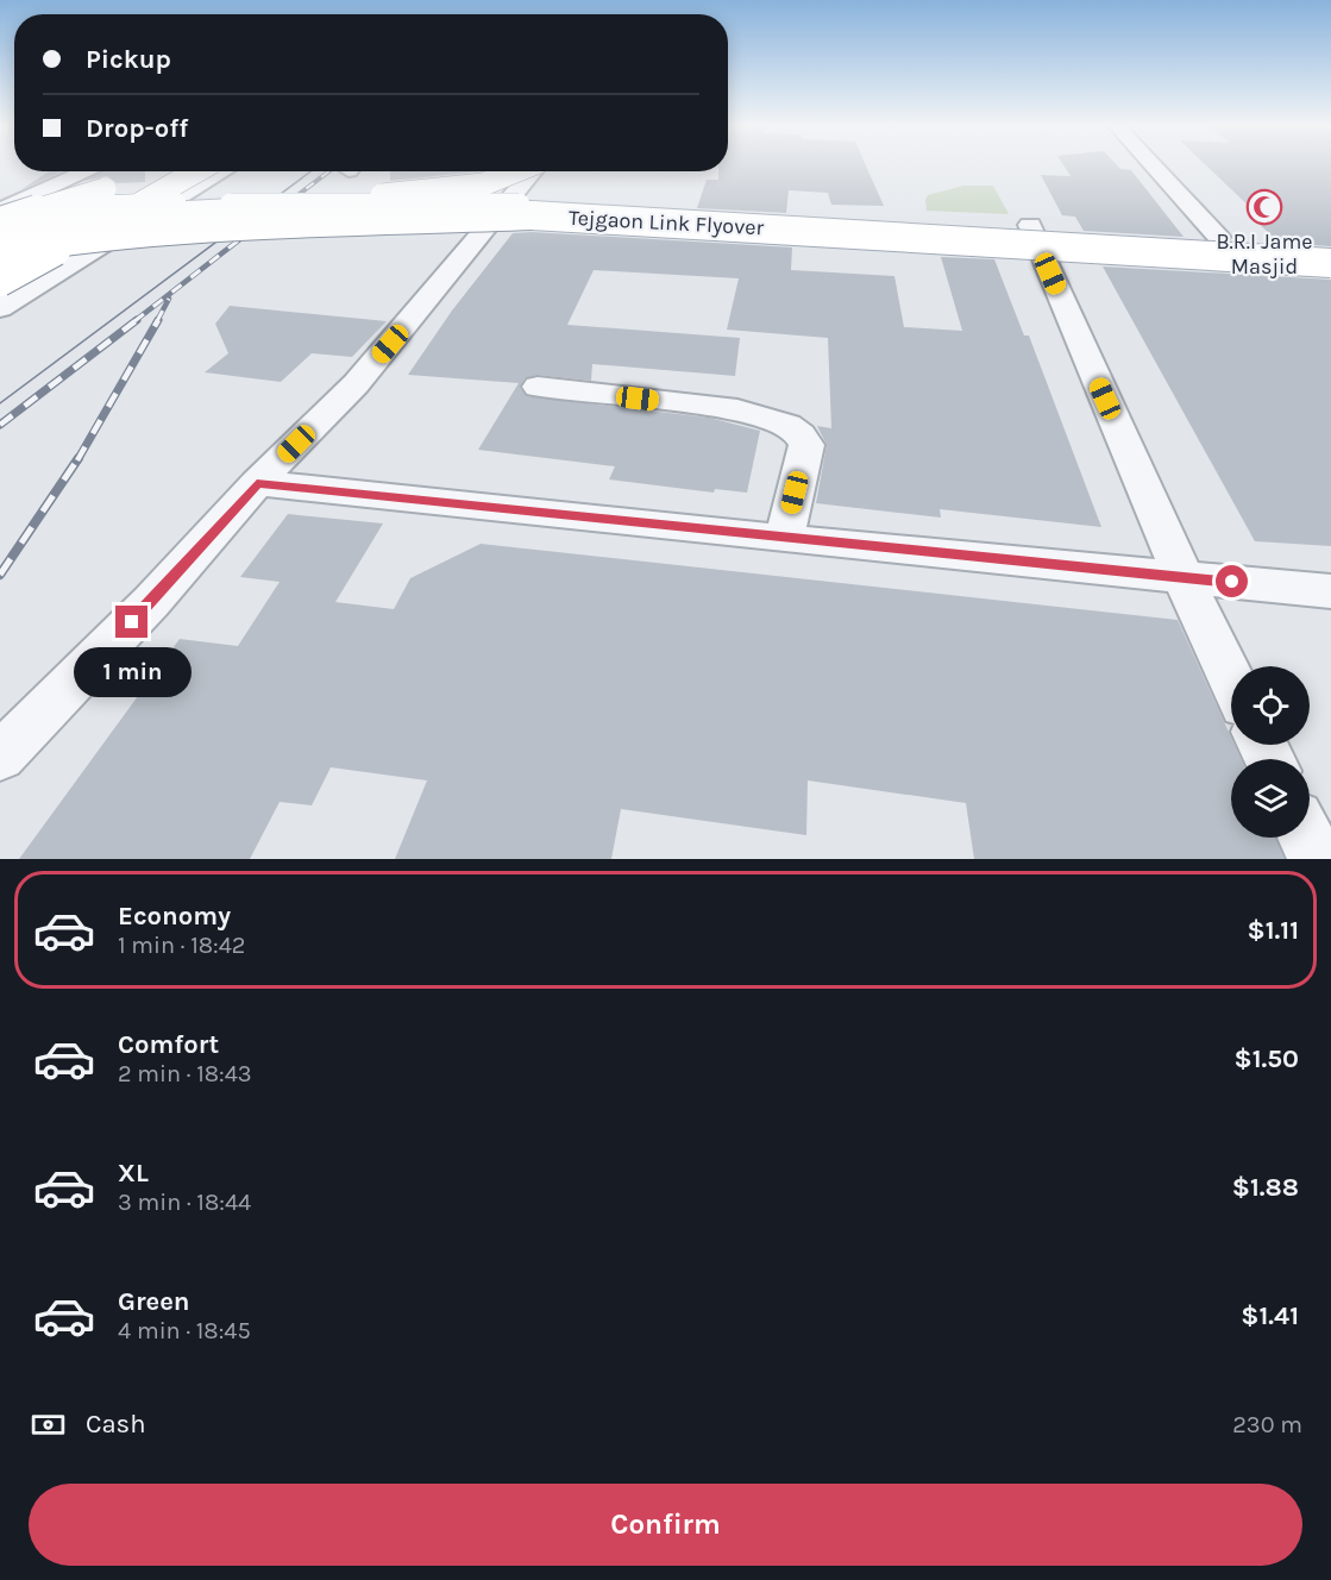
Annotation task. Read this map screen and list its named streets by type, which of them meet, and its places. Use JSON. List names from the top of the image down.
{
  "streets": {
    "main road": ["Tejgaon Link Flyover"]
  },
  "places": {
    "mosque": ["B.R.I Jame Masjid"]
  },
  "page": {
    "banner": ["Pickup", "Drop-off"],
    "bubble": "1 min",
    "list": [
      {
        "name": "Economy",
        "note": "1 min · 18:42",
        "value": "$1.11"
      },
      {
        "name": "Comfort",
        "note": "2 min · 18:43",
        "value": "$1.50"
      },
      {
        "name": "XL",
        "note": "3 min · 18:44",
        "value": "$1.88"
      },
      {
        "name": "Green",
        "note": "4 min · 18:45",
        "value": "$1.41"
      }
    ],
    "pay": ["Cash", "230 m"],
    "buttons": "Confirm"
  }
}
